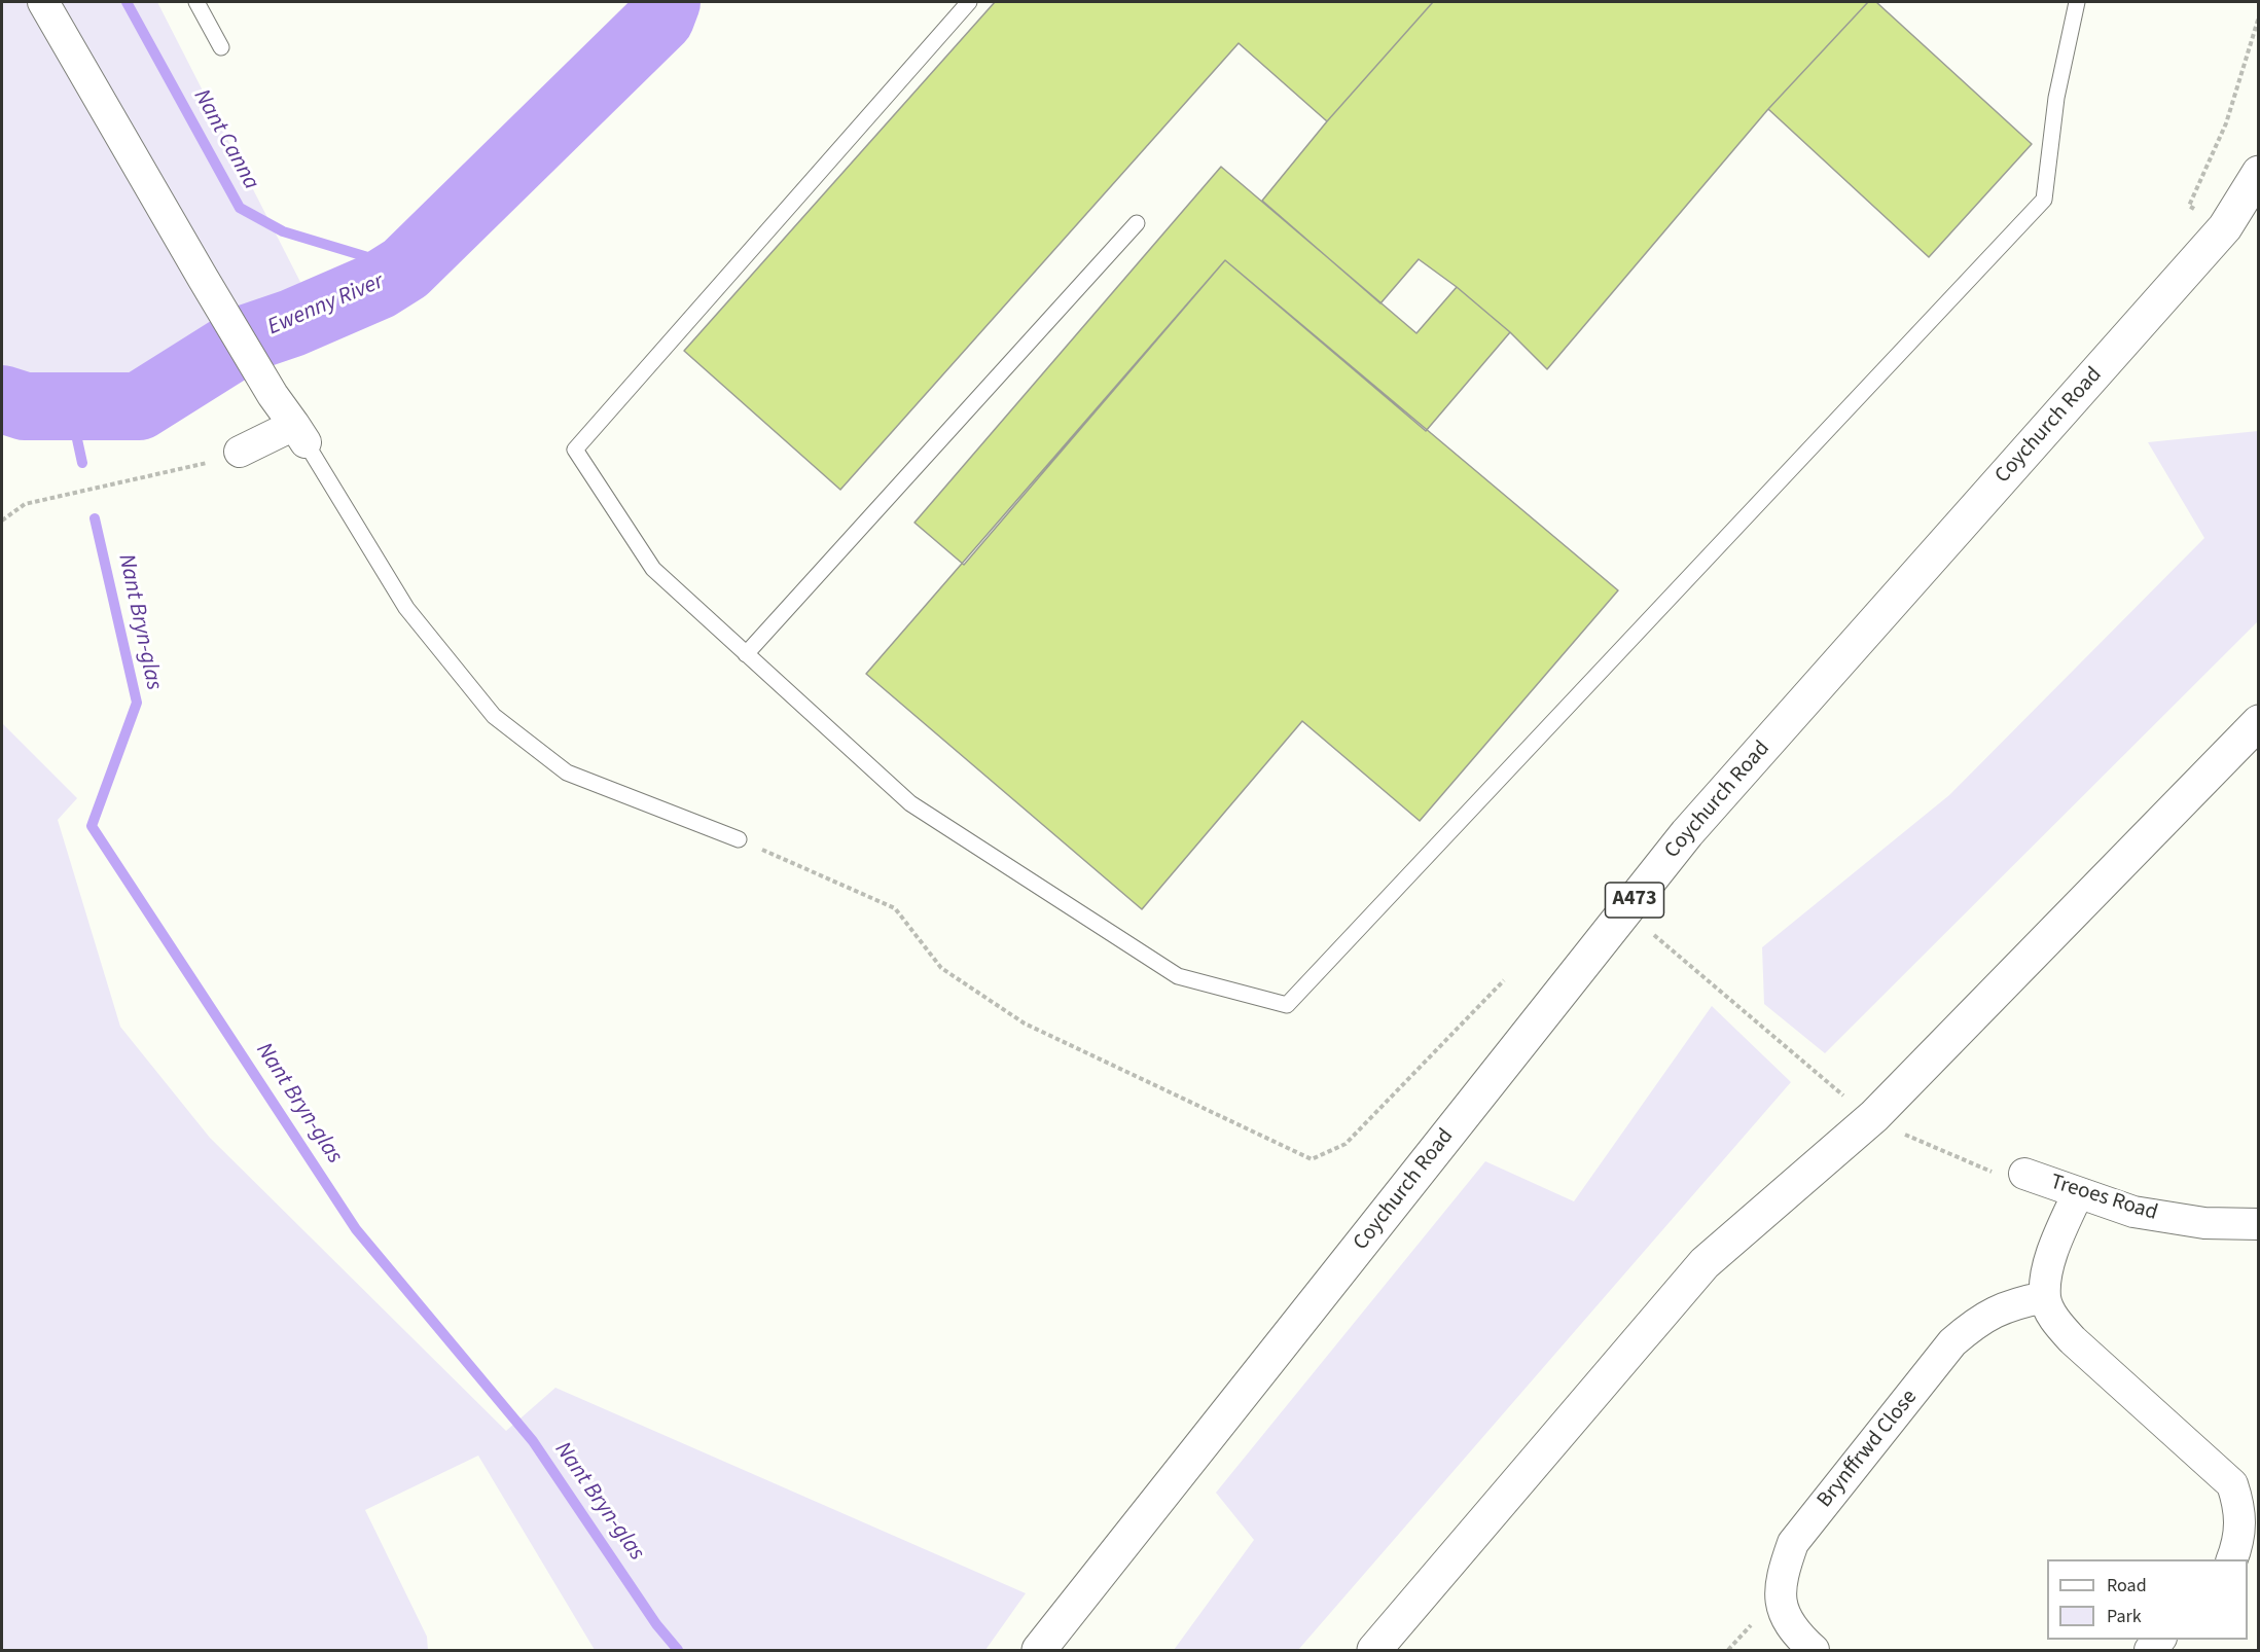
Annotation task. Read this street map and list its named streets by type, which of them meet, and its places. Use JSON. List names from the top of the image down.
{
  "streets": {
    "main road": ["Coychurch Road", "A473"],
    "street": ["Treoes Road", "Brynffrwd Close"]
  },
  "water": ["Nant Canna", "Ewenny River", "Nant Bryn-glas"],
  "legend": ["Road", "Park"]
}
